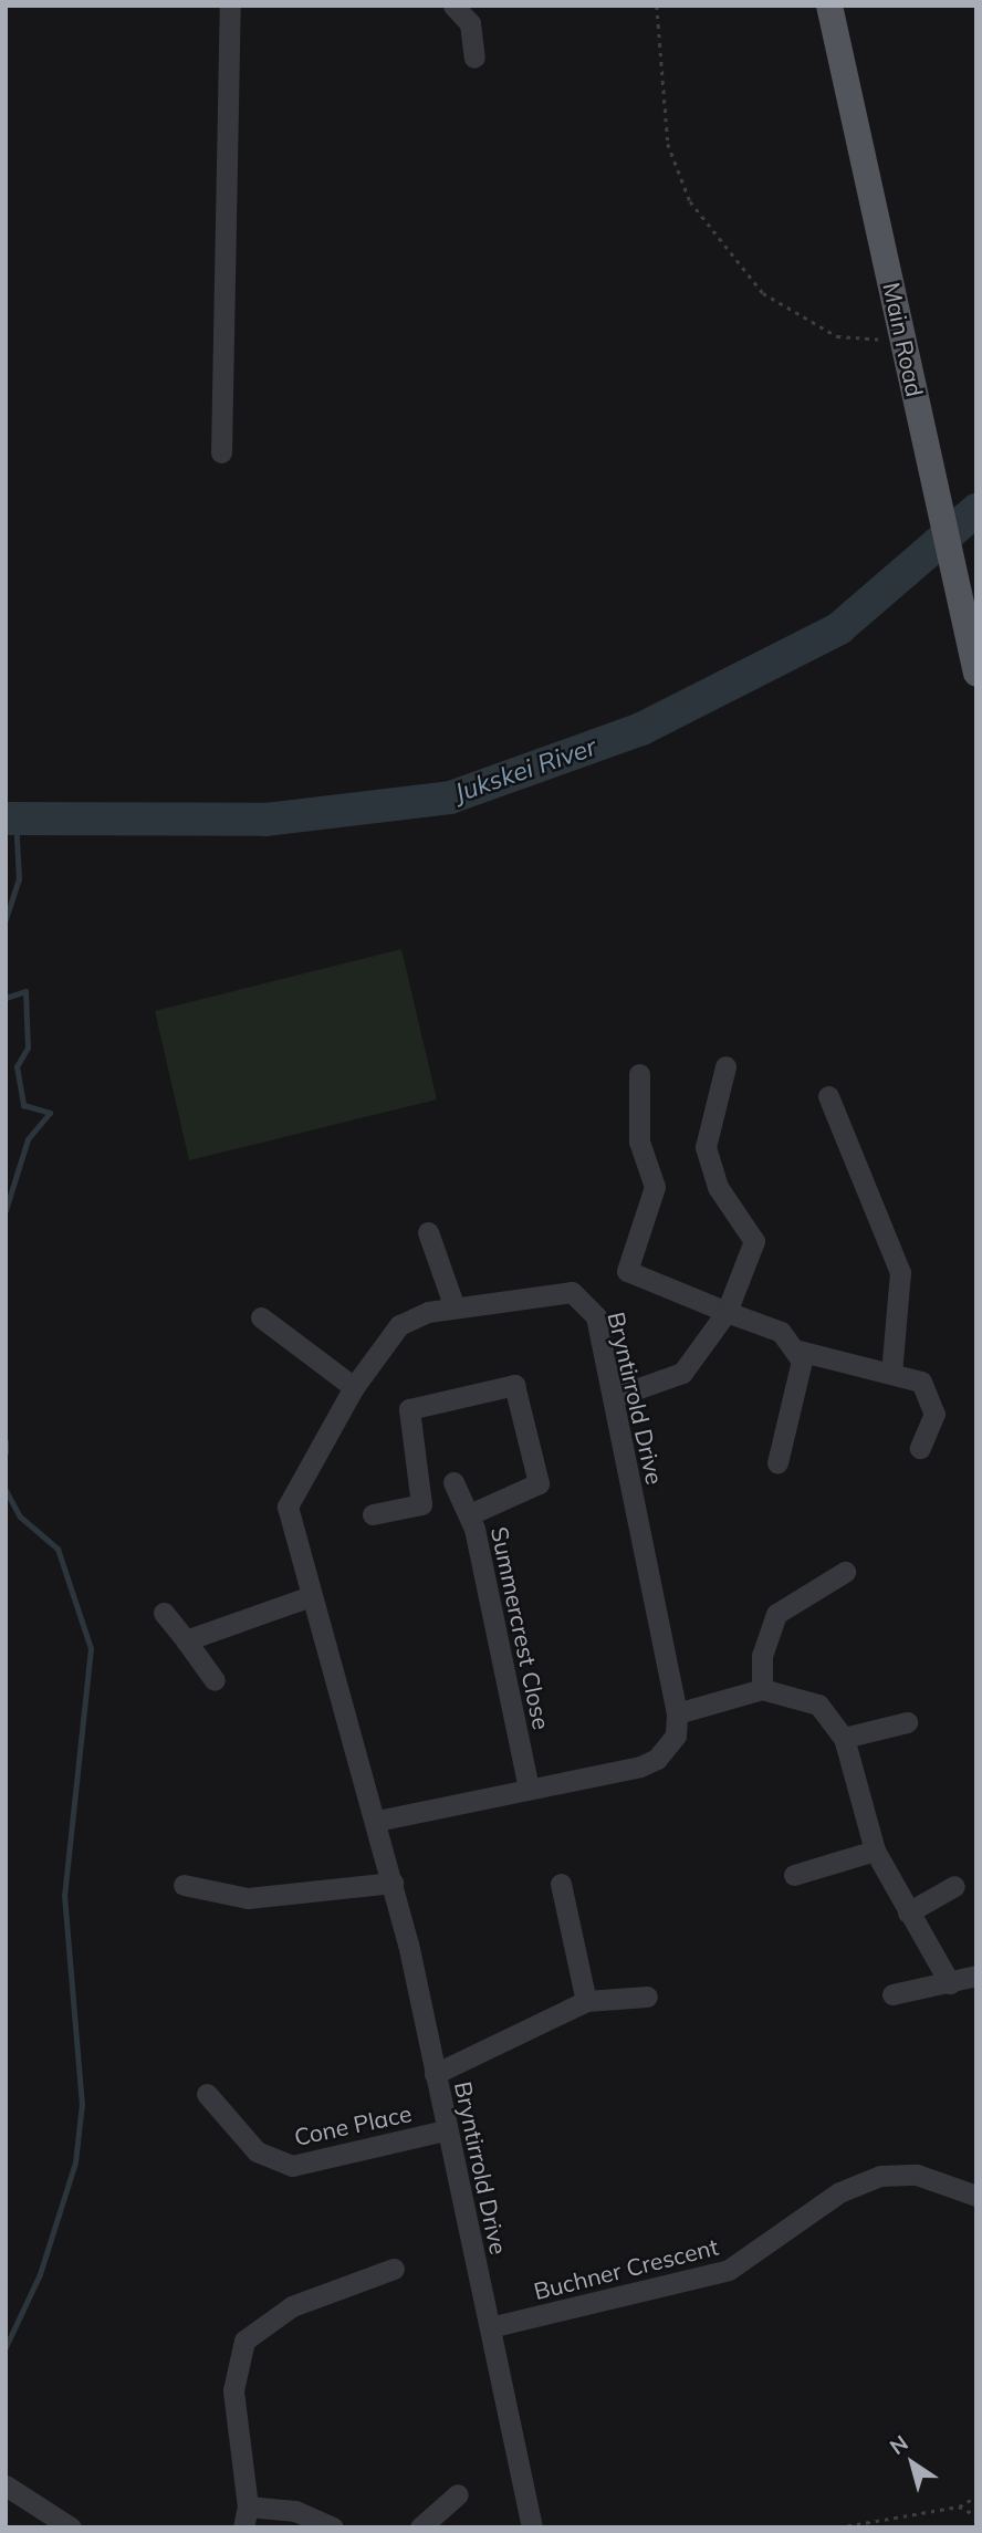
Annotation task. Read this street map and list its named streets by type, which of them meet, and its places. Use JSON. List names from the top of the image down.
{
  "streets": {
    "main road": ["Main Road"],
    "street": [
      "Bryntirrold Drive",
      "Summercrest Close",
      "Cone Place",
      "Buchner Crescent"
    ]
  },
  "crossings": [
    ["Bryntirrold Drive", "Summercrest Close"],
    ["Bryntirrold Drive", "Cone Place"],
    ["Bryntirrold Drive", "Buchner Crescent"]
  ],
  "water": ["Jukskei River"],
  "north": "top left"
}
